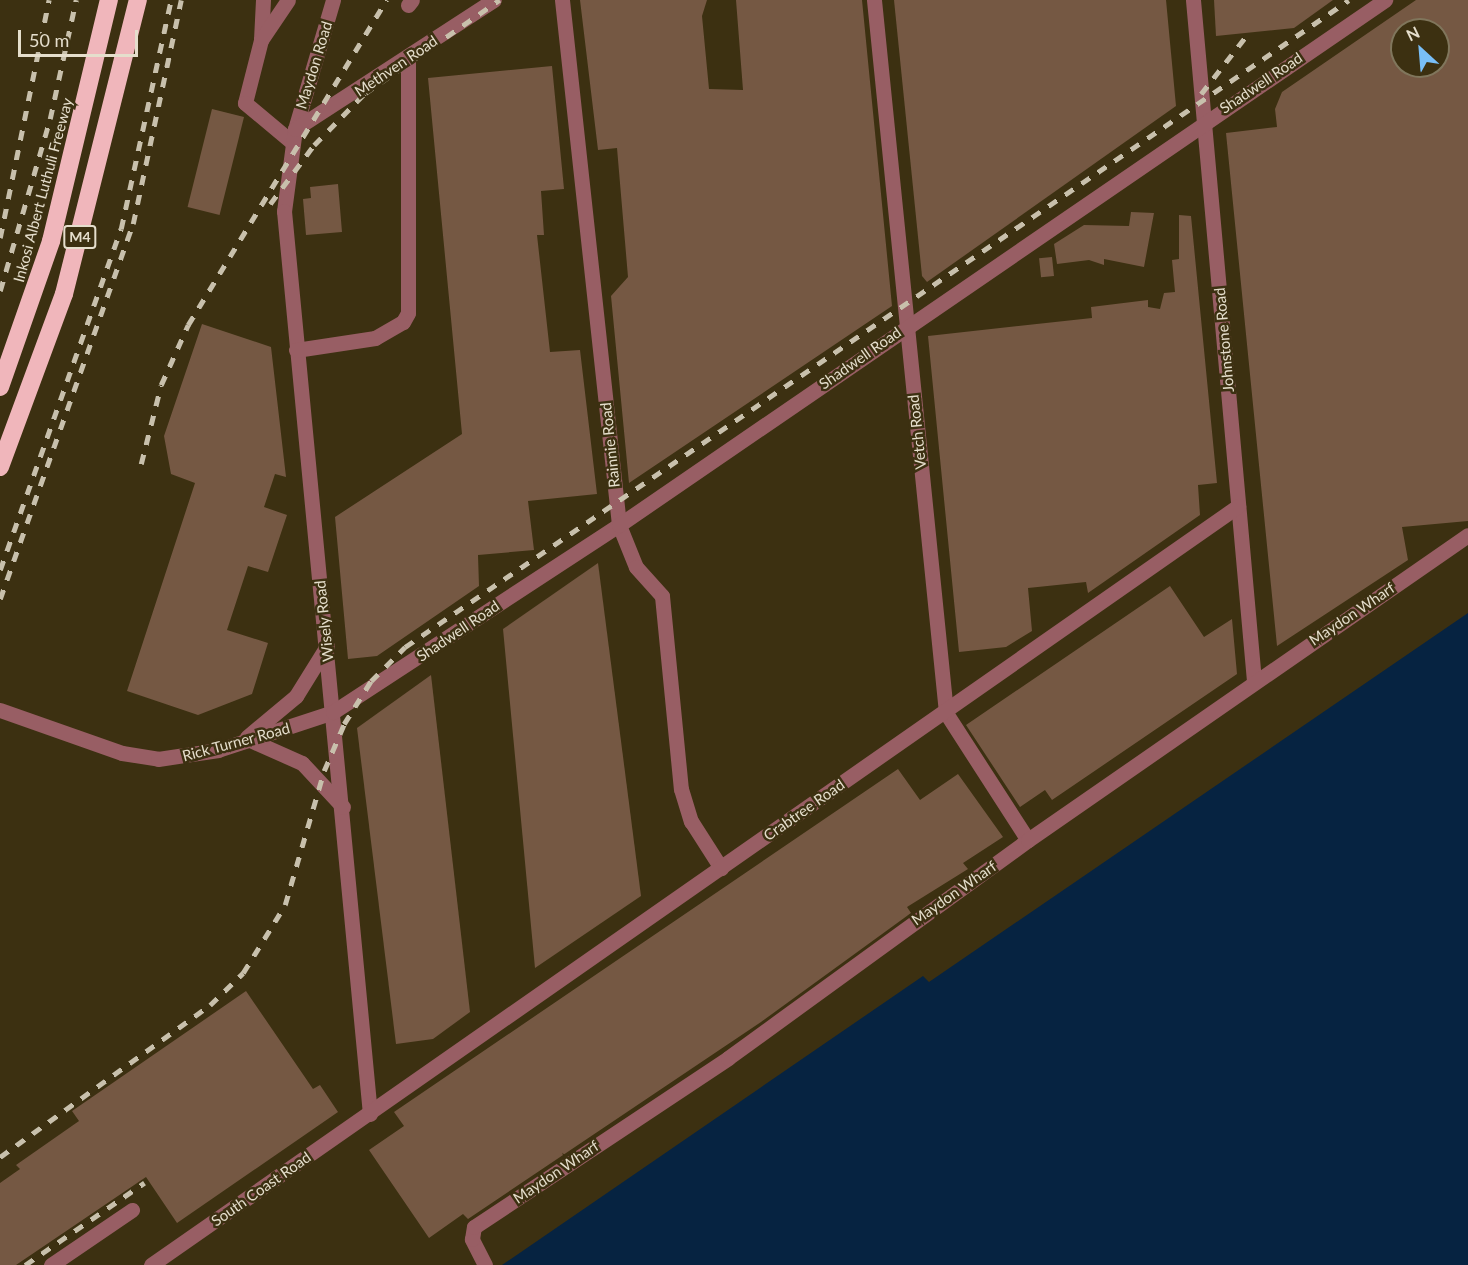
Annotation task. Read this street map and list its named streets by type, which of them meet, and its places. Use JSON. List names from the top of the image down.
{
  "streets": {
    "highway": ["Inkosi Albert Luthuli Freeway", "M4"],
    "street": [
      "Maydon Road",
      "Methven Road",
      "Shadwell Road",
      "Johnstone Road",
      "Vetch Road",
      "Rainnie Road",
      "Maydon Wharf",
      "Wisely Road",
      "Rick Turner Road",
      "Crabtree Road",
      "South Coast Road"
    ]
  },
  "crossings": [
    ["Maydon Road", "Methven Road"],
    ["Maydon Road", "Wisely Road"],
    ["Methven Road", "Wisely Road"],
    ["Shadwell Road", "Johnstone Road"],
    ["Shadwell Road", "Vetch Road"],
    ["Shadwell Road", "Rainnie Road"],
    ["Shadwell Road", "Wisely Road"],
    ["Shadwell Road", "Rick Turner Road"],
    ["Johnstone Road", "Maydon Wharf"],
    ["Johnstone Road", "Crabtree Road"],
    ["Vetch Road", "Maydon Wharf"],
    ["Vetch Road", "Crabtree Road"],
    ["Rainnie Road", "Crabtree Road"],
    ["Wisely Road", "Rick Turner Road"],
    ["Wisely Road", "Crabtree Road"],
    ["Wisely Road", "South Coast Road"],
    ["Crabtree Road", "South Coast Road"]
  ],
  "scale_bar": "50 m",
  "north": "top left"
}
